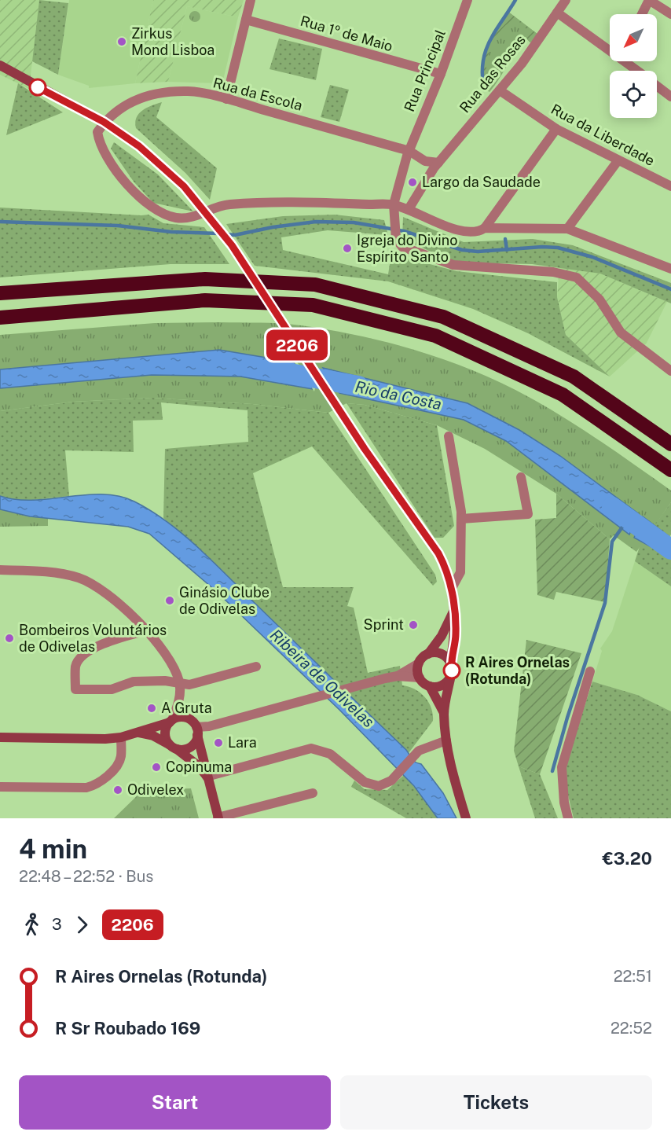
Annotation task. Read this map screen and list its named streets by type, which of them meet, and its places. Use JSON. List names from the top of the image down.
{
  "streets": {
    "street": [
      "Rua 1º de Maio",
      "Rua Principal",
      "Rua das Rosas",
      "Rua da Escola",
      "Rua da Liberdade"
    ]
  },
  "crossings": [
    ["Rua 1º de Maio", "Rua Principal"],
    ["Rua Principal", "Rua da Escola"],
    ["Rua das Rosas", "Rua da Escola"],
    ["Rua das Rosas", "Rua da Liberdade"]
  ],
  "water": ["Rio da Costa", "Ribeira de Odivelas"],
  "places": [
    "Zirkus Mond Lisboa",
    "Largo da Saudade",
    "Igreja do Divino Espírito Santo",
    "Ginásio Clube de Odivelas",
    "Sprint",
    "Bombeiros Voluntários de Odivelas",
    "R Aires Ornelas (Rotunda)",
    "A Gruta",
    "Lara",
    "Copinuma",
    "Odivelex"
  ],
  "lines": ["bus line 2206"],
  "north": "bottom left",
  "page": {
    "on_map": "2206",
    "heading": ["4 min", "22:48 – 22:52 · Bus", "€3.20"],
    "legs": ["3", "2206"],
    "list": [
      {
        "name": "R Aires Ornelas (Rotunda)",
        "value": "22:51"
      },
      {
        "name": "R Sr Roubado 169",
        "value": "22:52"
      }
    ],
    "buttons": ["Start", "Tickets"]
  }
}
